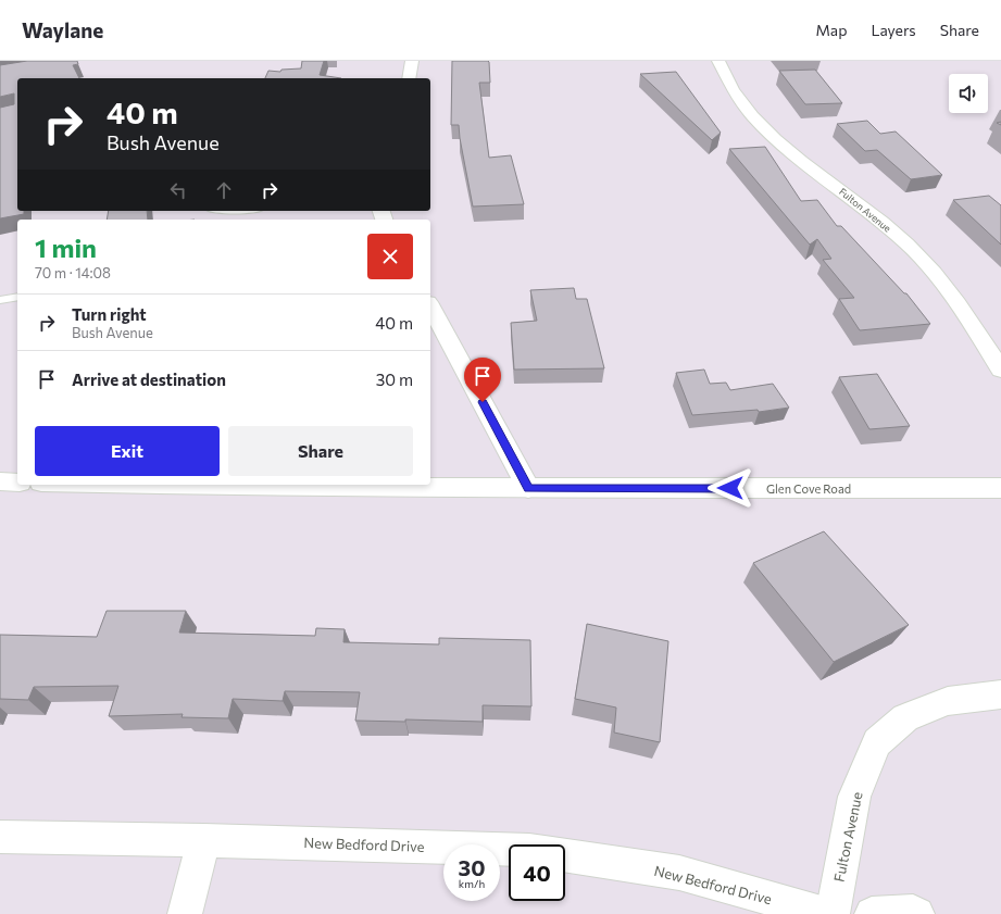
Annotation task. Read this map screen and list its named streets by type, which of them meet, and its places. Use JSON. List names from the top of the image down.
{
  "streets": {
    "street": ["Fulton Avenue", "Glen Cove Road", "New Bedford Drive"]
  },
  "page": {
    "header": "Waylane",
    "nav": ["Map", "Layers", "Share"],
    "turn": ["40 m", "Bush Avenue"],
    "heading": ["1 min", "70 m · 14:08"],
    "list": [
      {
        "name": "Turn right",
        "note": "Bush Avenue",
        "value": "40 m"
      },
      {
        "name": "Arrive at destination",
        "value": "30 m"
      }
    ],
    "buttons": ["Exit", "Share"],
    "speed": "30 km/h",
    "limit": "40"
  }
}
